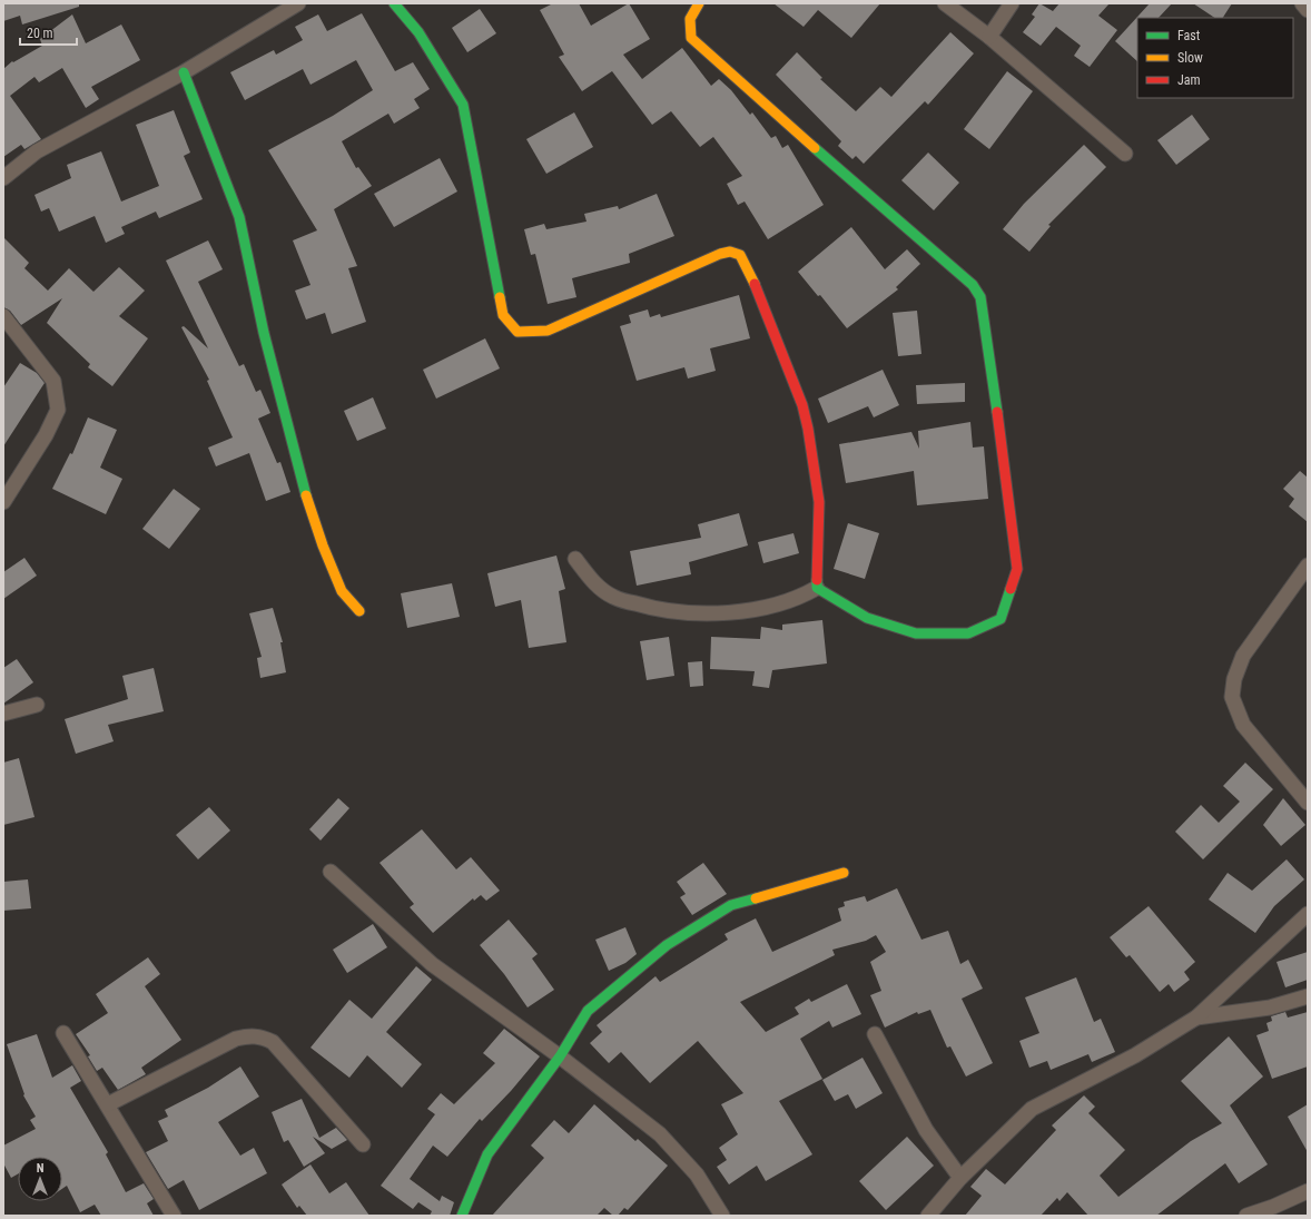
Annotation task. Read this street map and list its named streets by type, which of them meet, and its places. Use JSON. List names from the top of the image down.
{
  "legend": ["Fast", "Slow", "Jam"],
  "scale_bar": "20 m",
  "north": "top"
}
